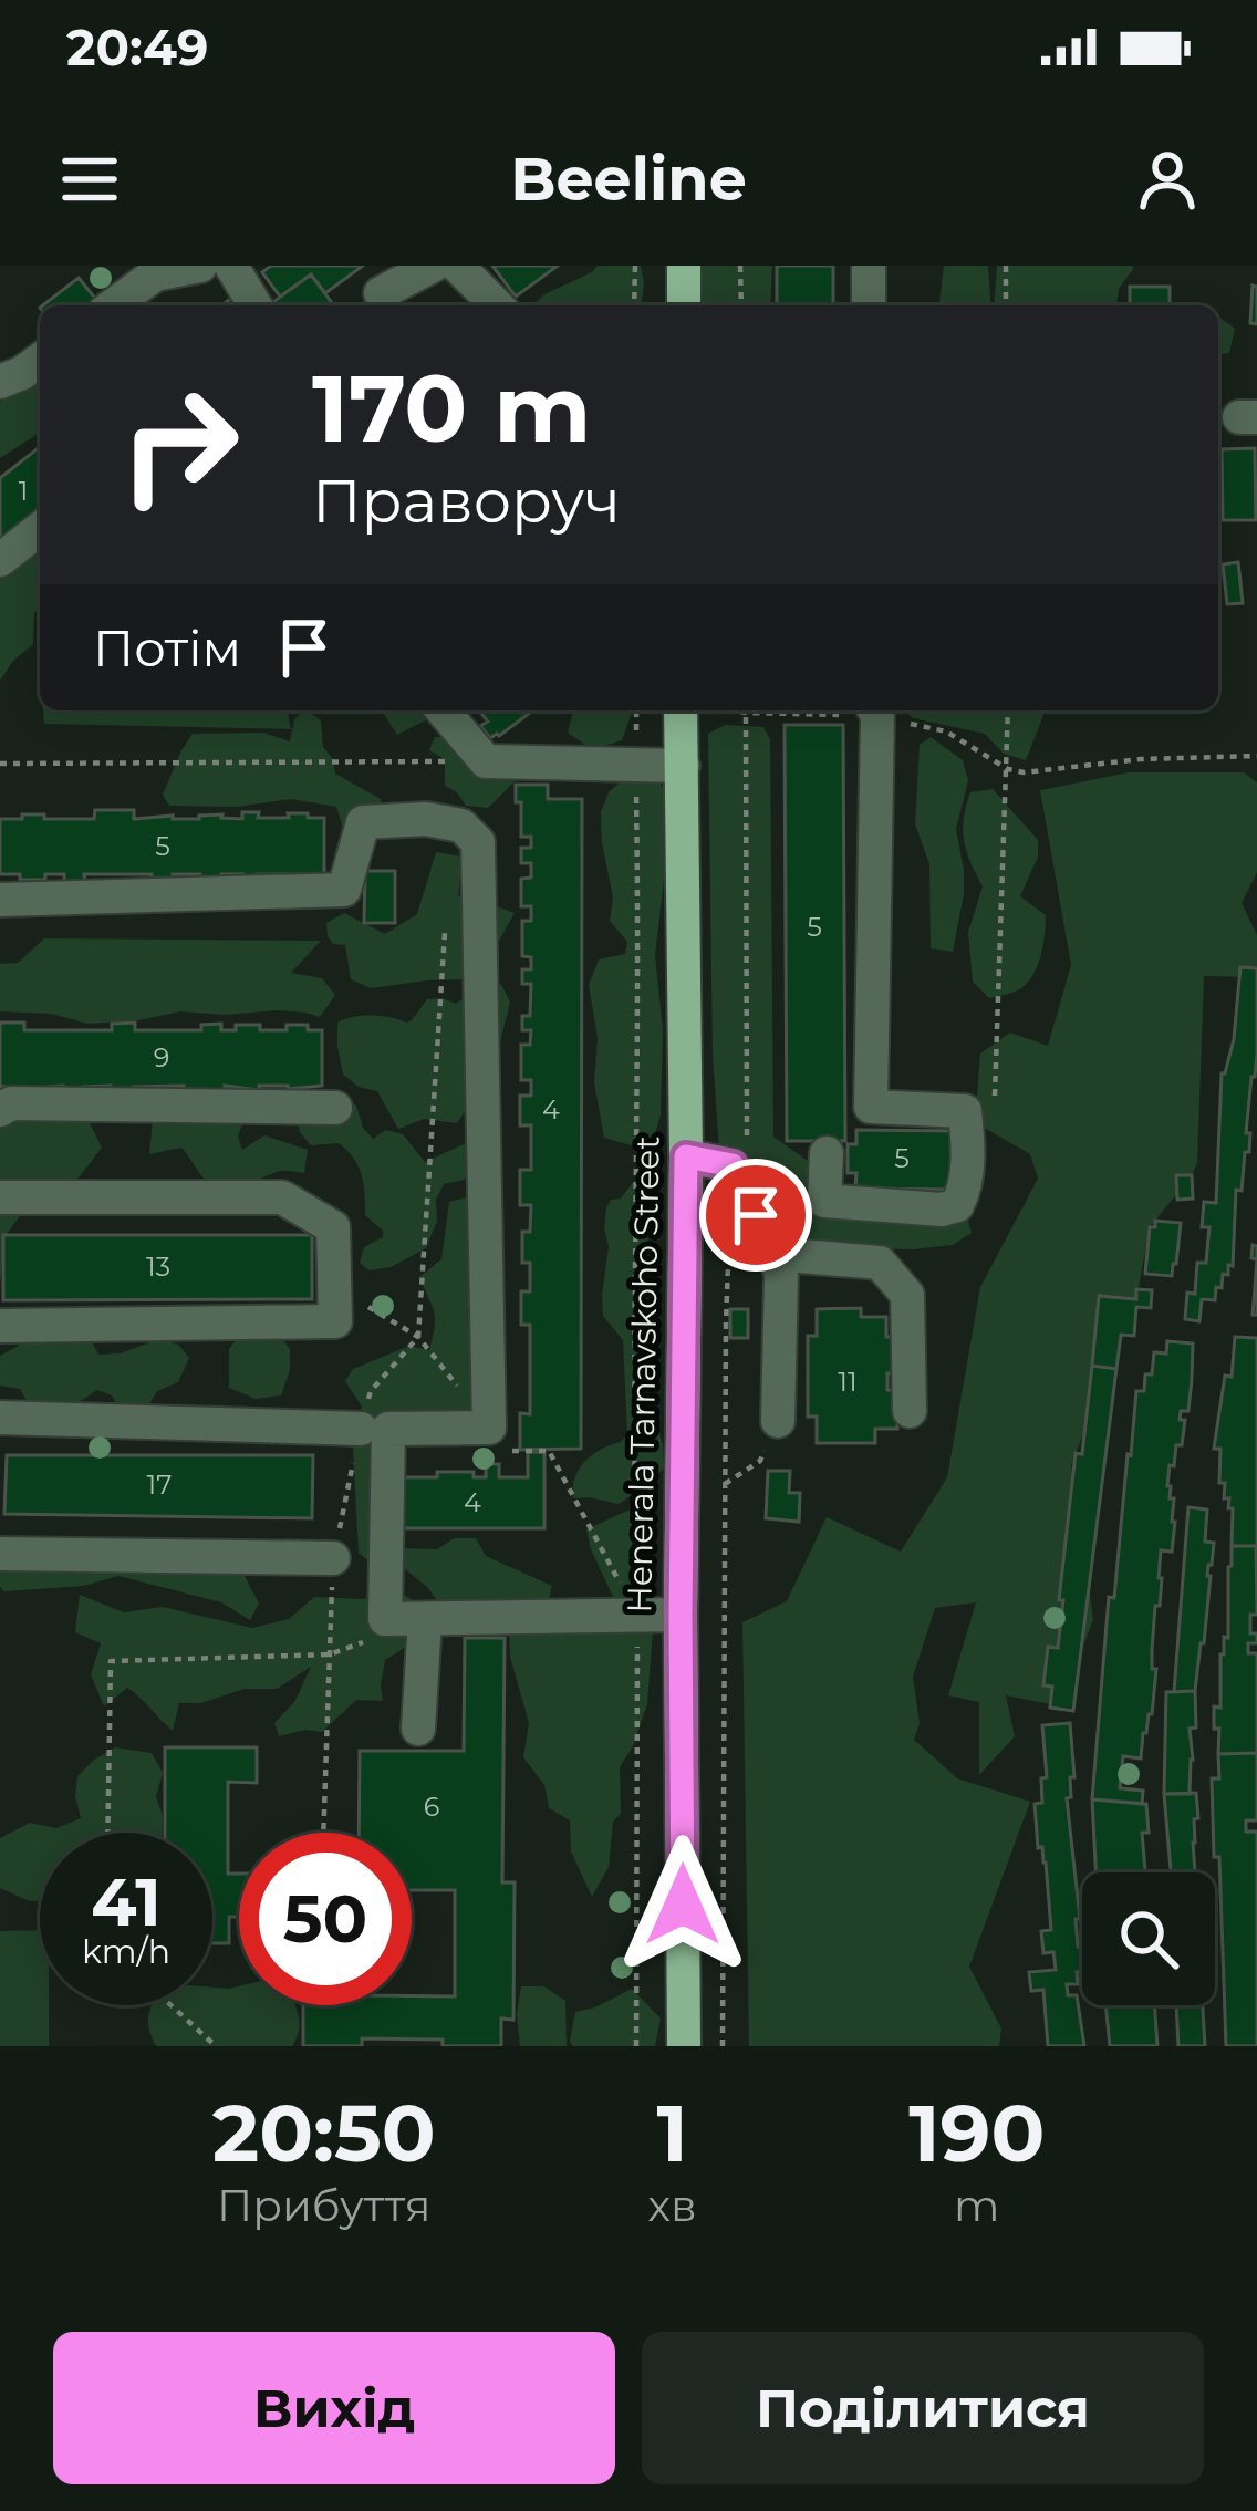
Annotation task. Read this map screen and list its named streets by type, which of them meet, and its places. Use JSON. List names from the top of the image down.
{
  "streets": {
    "main road": ["Henerala Tarnavskoho Street"]
  },
  "house_numbers": [
    "1",
    "5",
    "5",
    "9",
    "4",
    "5",
    "13",
    "11",
    "17",
    "4",
    "6"
  ],
  "page": {
    "status": "20:49",
    "header": "Beeline",
    "turn": ["170 m", "Праворуч"],
    "then": "Потім",
    "speed": "41 km/h",
    "limit": "50",
    "eta": [
      "20:50",
      "Прибуття",
      "1",
      "хв",
      "190",
      "m"
    ],
    "buttons": ["Вихід", "Поділитися"]
  }
}
